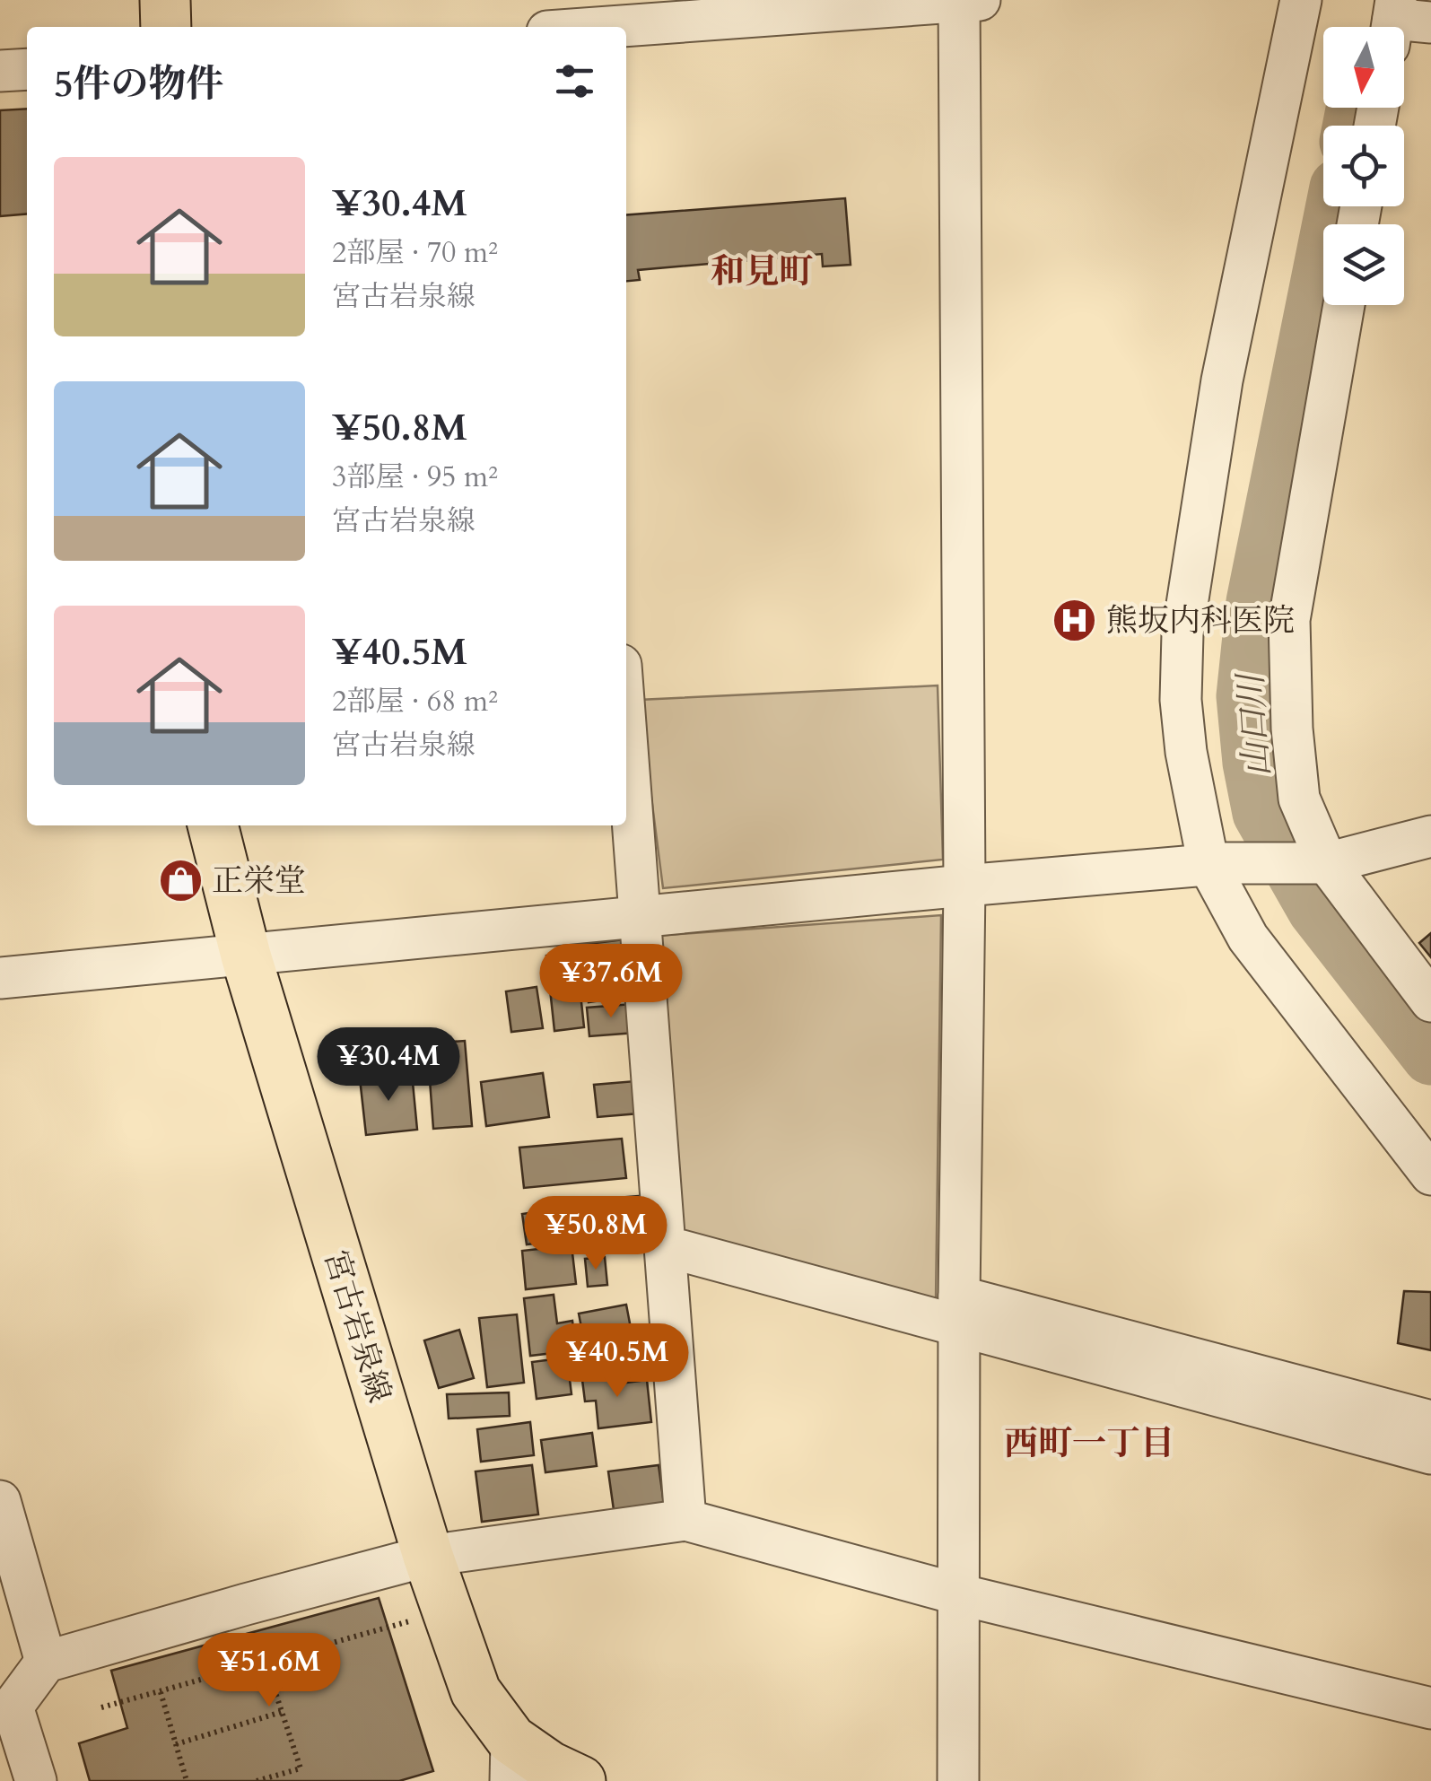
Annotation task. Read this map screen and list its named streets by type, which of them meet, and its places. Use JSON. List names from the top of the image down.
{
  "streets": {
    "main road": ["宮古岩泉線"]
  },
  "districts": ["和見町", "西町一丁目"],
  "water": ["山口川"],
  "places": {
    "hospital": ["熊坂内科医院"],
    "shop": ["正栄堂"]
  },
  "north": "bottom",
  "page": {
    "heading": "5件の物件",
    "list": [
      {
        "name": "¥30.4M",
        "note": "2部屋 · 70 m² · 宮古岩泉線"
      },
      {
        "name": "¥50.8M",
        "note": "3部屋 · 95 m² · 宮古岩泉線"
      },
      {
        "name": "¥40.5M",
        "note": "2部屋 · 68 m² · 宮古岩泉線"
      }
    ],
    "price": [
      "¥37.6M",
      "¥30.4M",
      "¥50.8M",
      "¥40.5M",
      "¥51.6M"
    ]
  }
}
